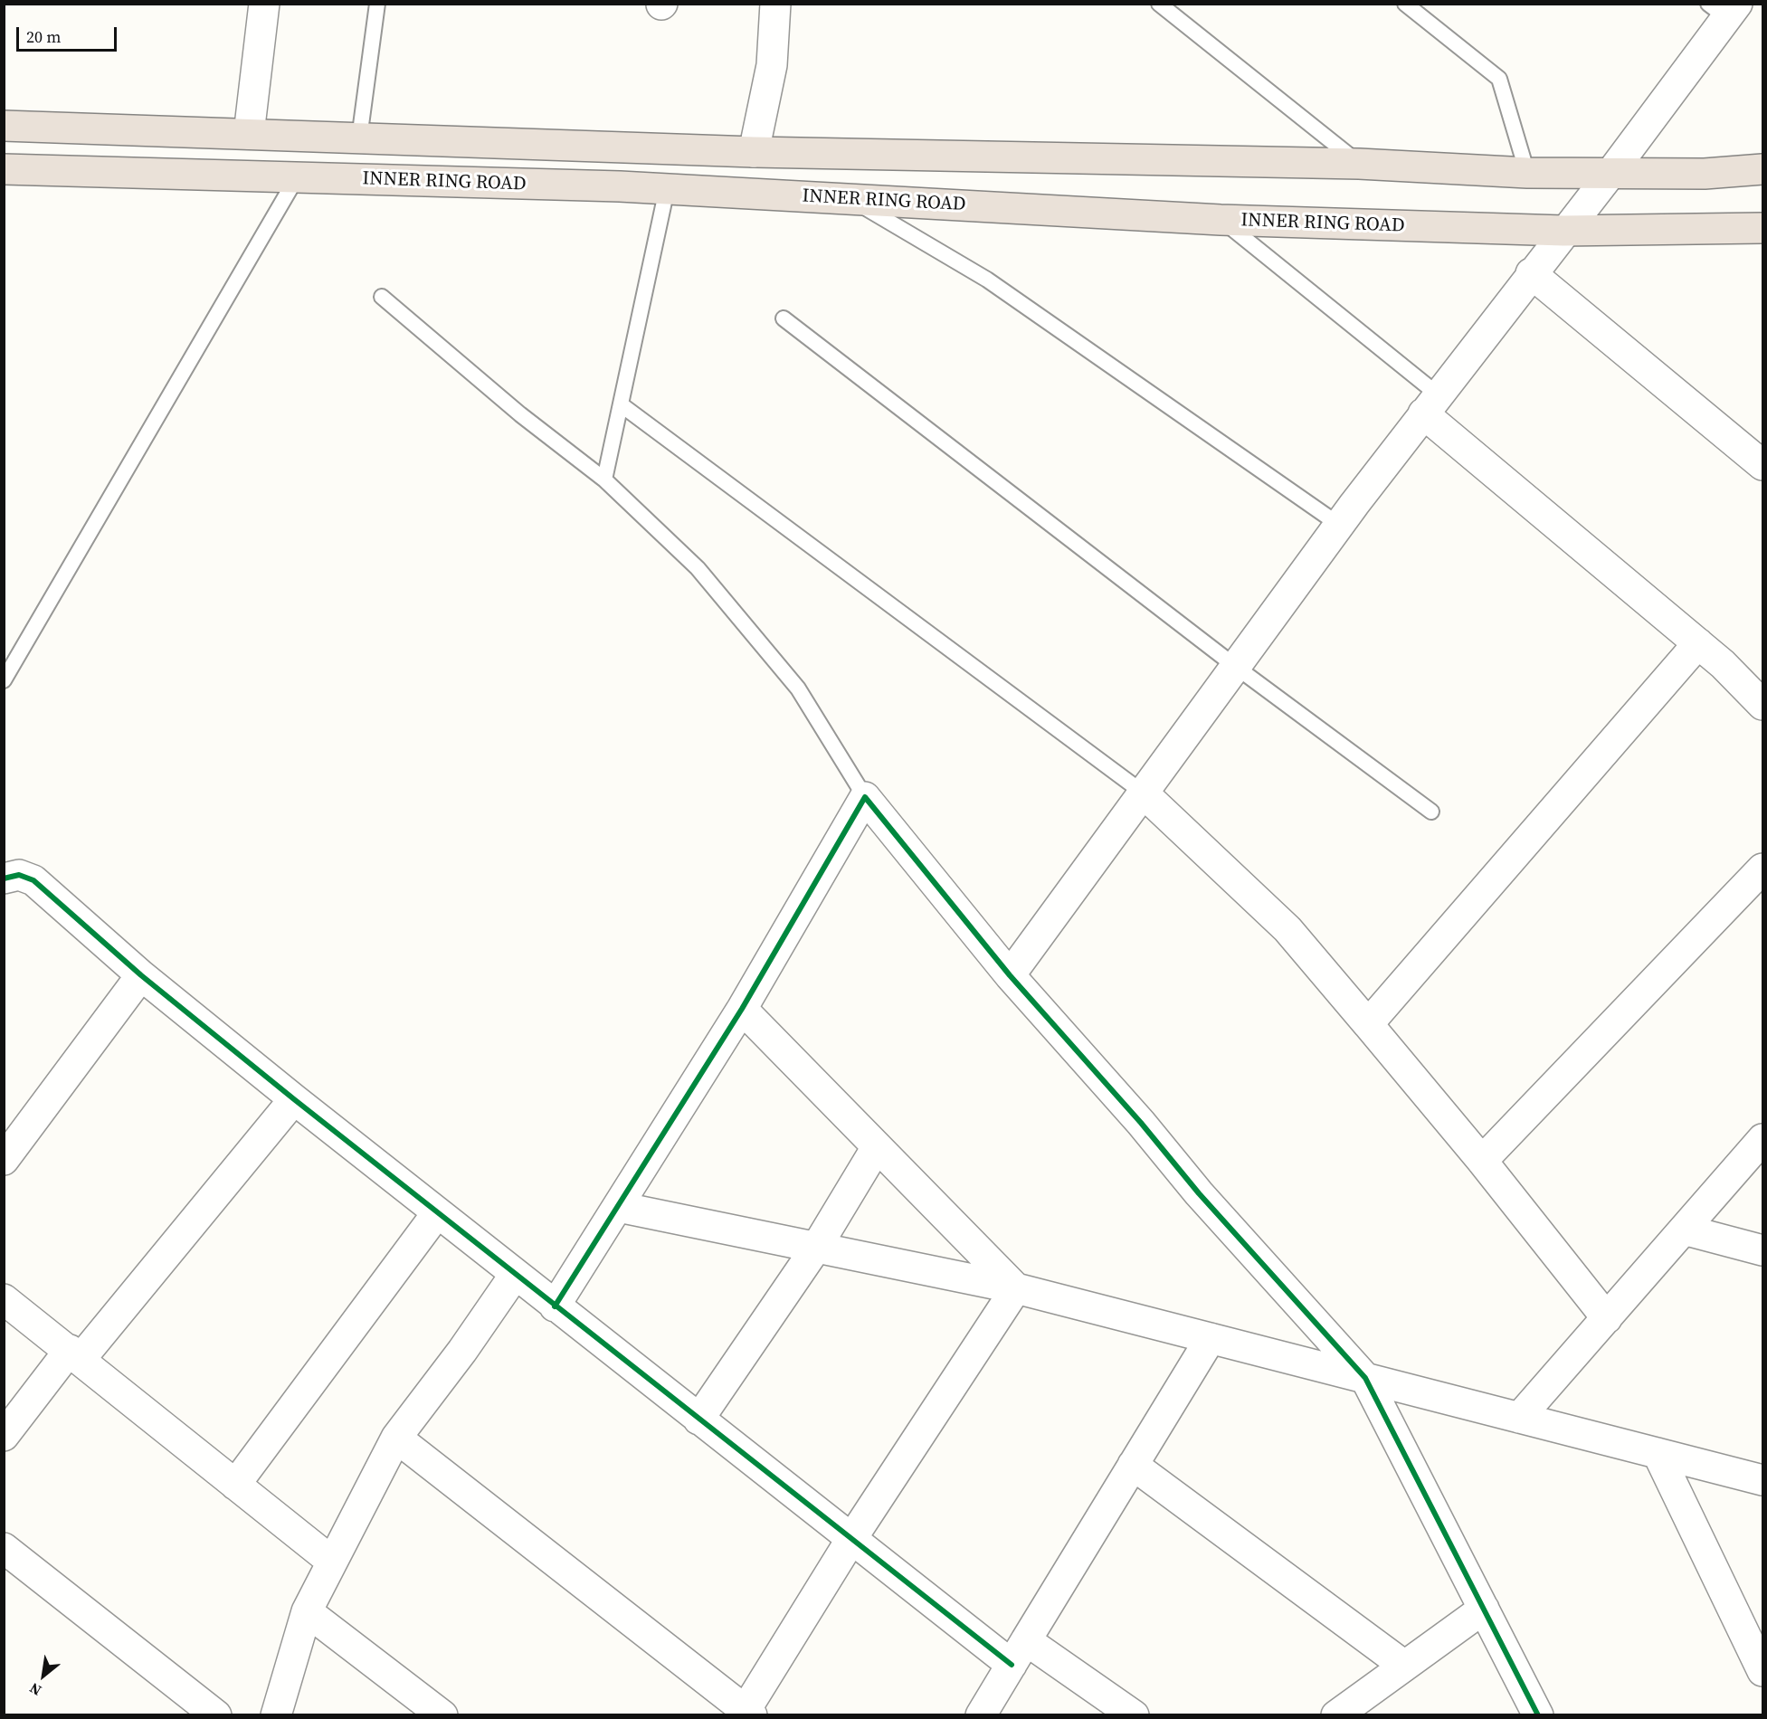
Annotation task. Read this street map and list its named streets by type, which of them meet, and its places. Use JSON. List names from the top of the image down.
{
  "streets": {
    "highway": ["INNER RING ROAD"]
  },
  "scale_bar": "20 m",
  "north": "bottom left"
}
